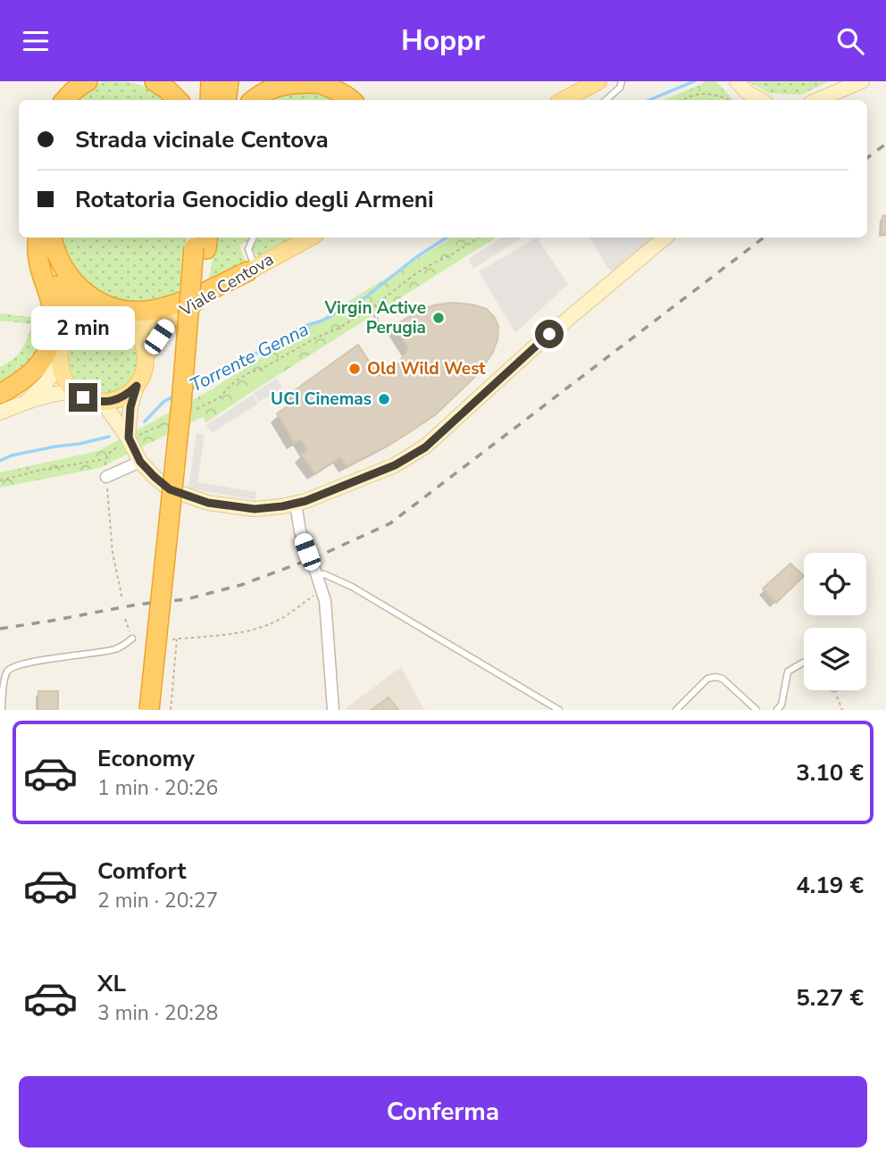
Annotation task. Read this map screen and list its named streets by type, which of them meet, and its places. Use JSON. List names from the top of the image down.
{
  "streets": {
    "main road": ["Viale Centova"]
  },
  "water": ["Torrente Genna"],
  "places": ["Virgin Active Perugia", "Old Wild West", "UCI Cinemas"],
  "page": {
    "header": "Hoppr",
    "banner": ["Strada vicinale Centova", "Rotatoria Genocidio degli Armeni"],
    "bubble": "2 min",
    "list": [
      {
        "name": "Economy",
        "note": "1 min · 20:26",
        "value": "3.10 €"
      },
      {
        "name": "Comfort",
        "note": "2 min · 20:27",
        "value": "4.19 €"
      },
      {
        "name": "XL",
        "note": "3 min · 20:28",
        "value": "5.27 €"
      }
    ],
    "buttons": "Conferma"
  }
}
